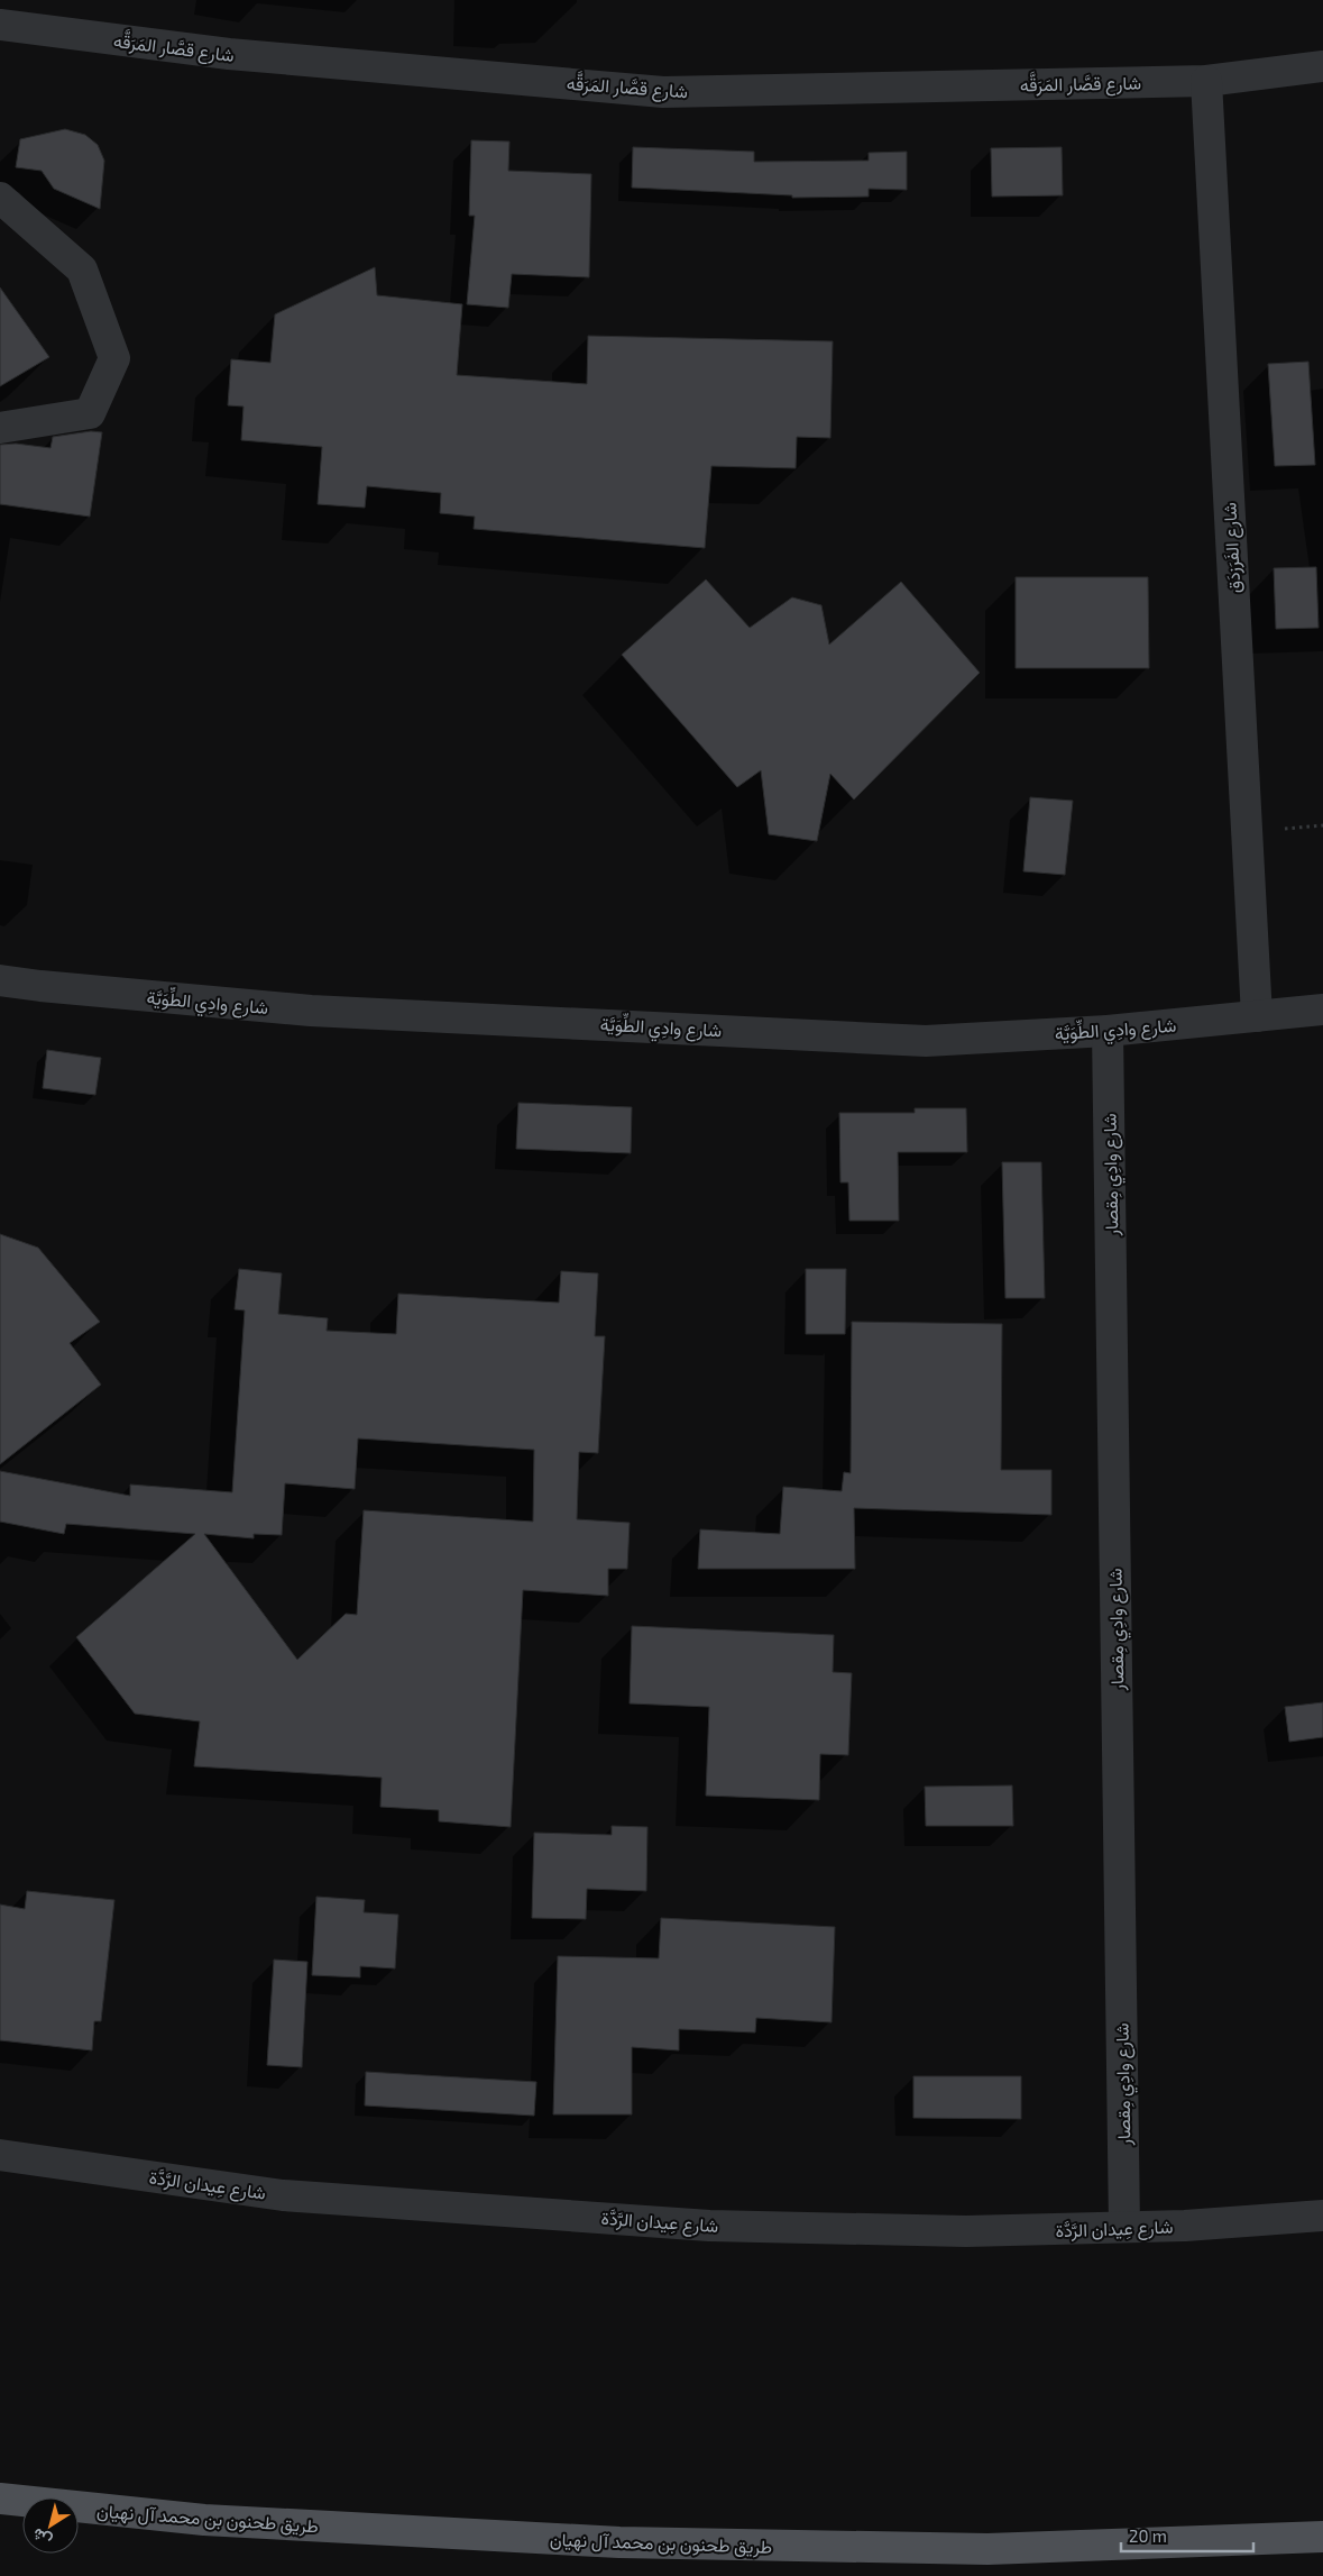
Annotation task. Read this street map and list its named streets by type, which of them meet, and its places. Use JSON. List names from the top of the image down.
{
  "streets": {
    "main road": ["طريق طحنون بن محمد آل نهيان"],
    "street": [
      "شارع قصَّار المَرَقَّه",
      "شارع الفَرَزدَق",
      "شارع وادِي الطِّوَيَّة",
      "شارع وادِي مِقصار",
      "شارع عِيدان الرَّدَّة"
    ]
  },
  "crossings": [
    ["شارع قصَّار المَرَقَّه", "شارع الفَرَزدَق"],
    ["شارع الفَرَزدَق", "شارع وادِي الطِّوَيَّة"],
    ["شارع وادِي الطِّوَيَّة", "شارع وادِي مِقصار"],
    ["شارع وادِي مِقصار", "شارع عِيدان الرَّدَّة"]
  ],
  "scale_bar": "20 m",
  "north": "bottom left"
}
